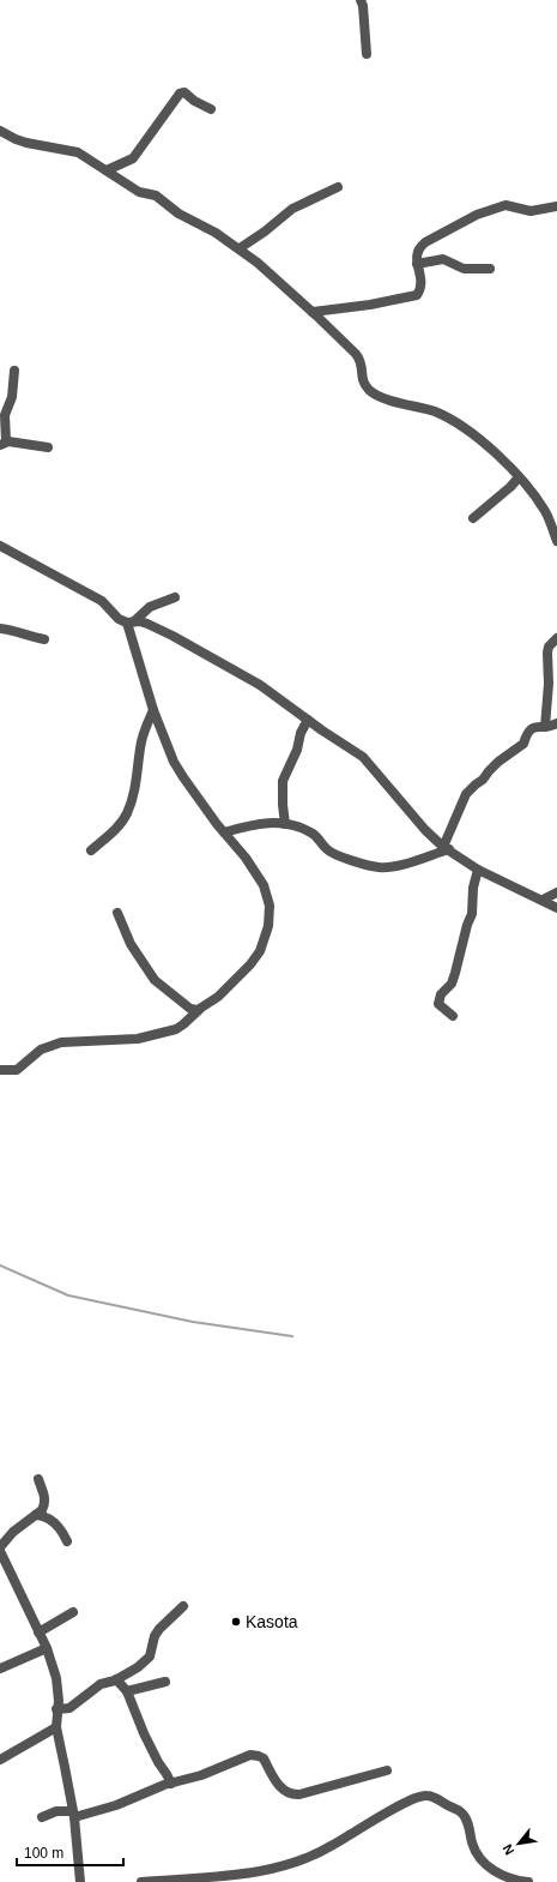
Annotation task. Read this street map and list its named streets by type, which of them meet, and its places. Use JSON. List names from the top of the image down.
{
  "places": ["Kasota"],
  "scale_bar": "100 m",
  "north": "bottom left"
}
